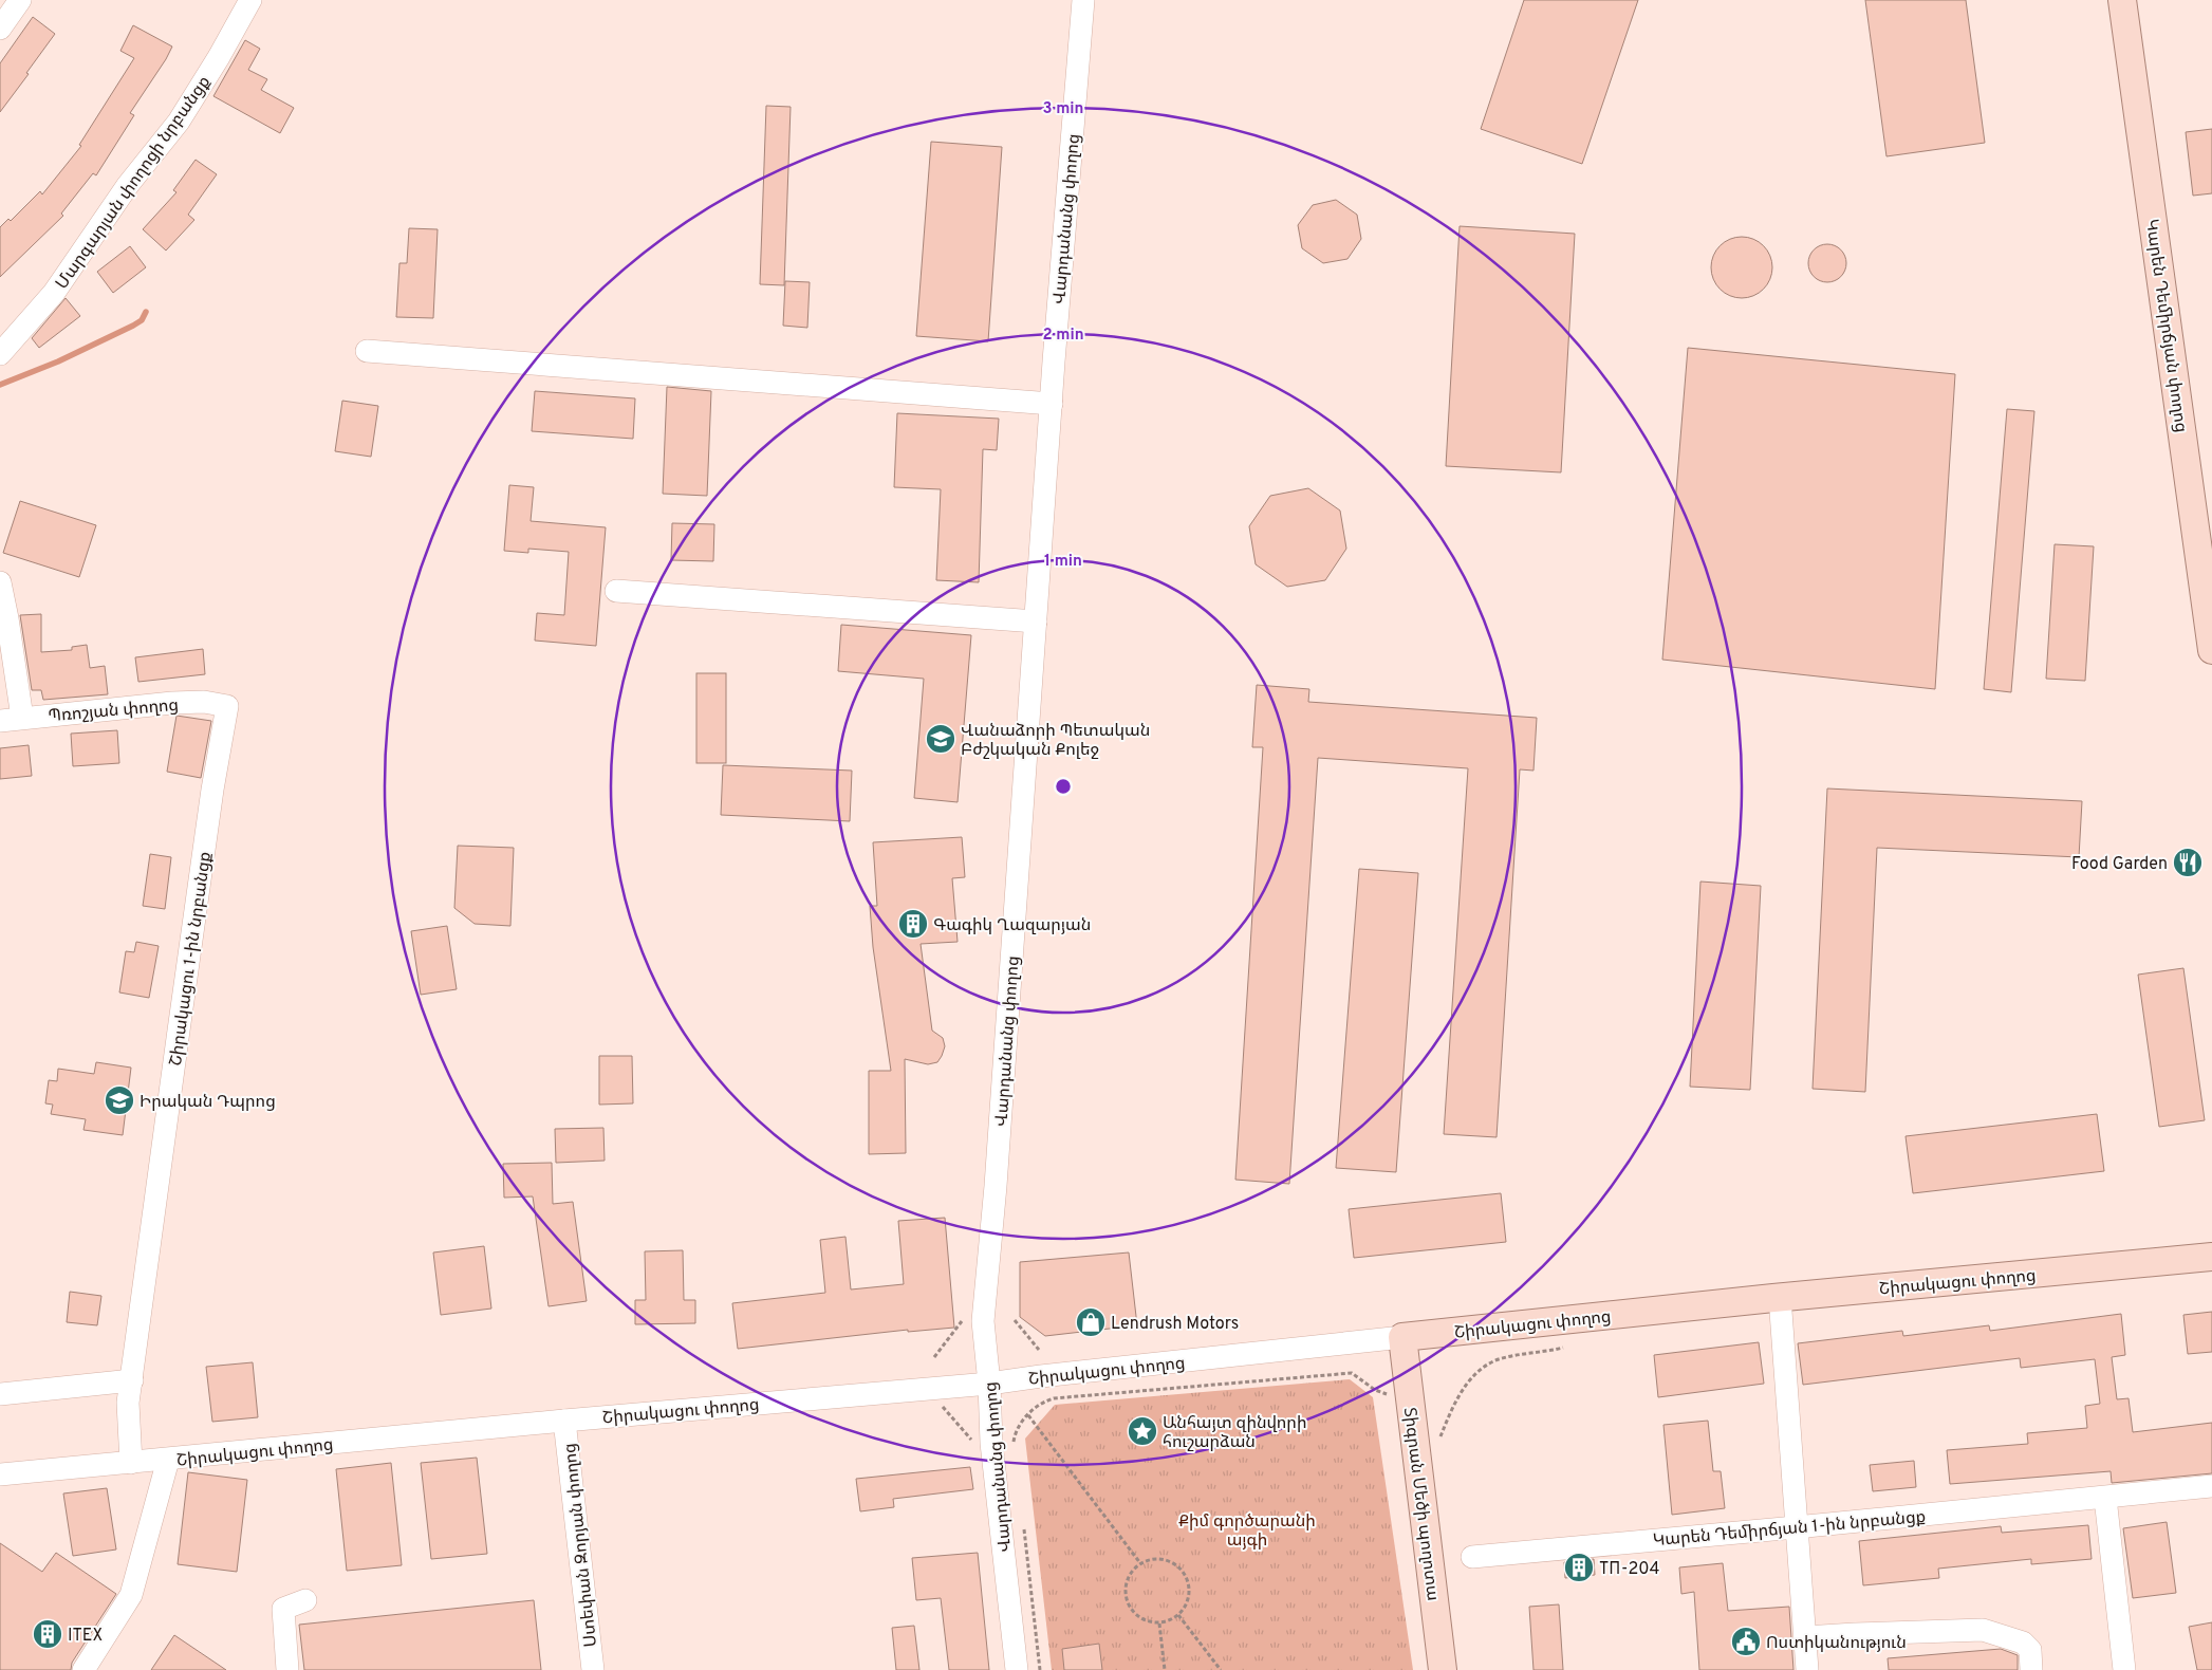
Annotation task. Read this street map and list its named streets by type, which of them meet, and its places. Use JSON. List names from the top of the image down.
{
  "streets": {
    "main road": ["Կարեն Դեմիրճյան փողոց", "Շիրակացու փողոց", "Տիգրան Մեծի պողոտա"],
    "street": [
      "Մարգարյան փողոցի նրբանցք",
      "Վարդանանց փողոց",
      "Պռոշյան փողոց",
      "Շիրակացու 1-ին նրբանցք",
      "Կարեն Դեմիրճյան 1-ին նրբանցք",
      "Ստեփան Զորյան փողոց"
    ]
  },
  "crossings": [
    ["Վարդանանց փողոց", "Շիրակացու փողոց"],
    ["Պռոշյան փողոց", "Շիրակացու 1-ին նրբանցք"],
    ["Շիրակացու 1-ին նրբանցք", "Շիրակացու փողոց"],
    ["Շիրակացու փողոց", "Տիգրան Մեծի պողոտա"],
    ["Շիրակացու փողոց", "Ստեփան Զորյան փողոց"]
  ],
  "parks": ["Քիմ գործարանի այգի"],
  "places": {
    "school or university": ["Վանաձորի Պետական Բժշկական Քոլեջ", "Իրական Դպրոց"],
    "restaurant": ["Food Garden"],
    "building": ["Գագիկ Ղազարյան", "ТП-204", "ITEX"],
    "shop": ["Lendrush Motors"],
    "place": ["Անհայտ զինվորի հուշարձան"],
    "public building": ["Ոստիկանություն"]
  },
  "rings": ["3 min", "2 min", "1 min"]
}
